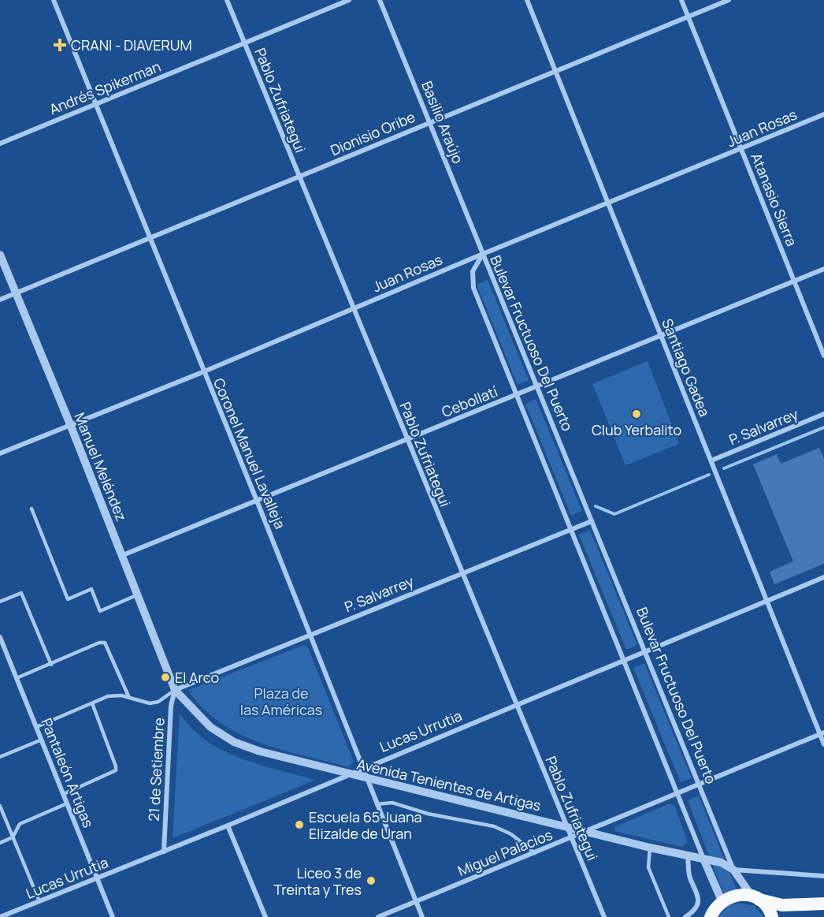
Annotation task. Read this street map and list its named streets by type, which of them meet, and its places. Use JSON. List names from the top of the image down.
{
  "streets": {
    "street": [
      "Andrés Spikerman",
      "Pablo Zufriategui",
      "Basilio Araújo",
      "Juan Rosas",
      "Dionisio Oribe",
      "Atanasio Sierra",
      "Bulevar Fructuoso Del Puerto",
      "Santiago Gadea",
      "Cebollatí",
      "P. Salvarrey",
      "Coronel Manuel Lavalleja",
      "Manuel Meléndez",
      "Lucas Urrutia",
      "21 de Setiembre",
      "Pantaleón Artigas",
      "Avenida Tenientes de Artigas",
      "Miguel Palacios"
    ]
  },
  "crossings": [
    ["Andrés Spikerman", "Pablo Zufriategui"],
    ["Andrés Spikerman", "Coronel Manuel Lavalleja"],
    ["Pablo Zufriategui", "Juan Rosas"],
    ["Pablo Zufriategui", "Dionisio Oribe"],
    ["Pablo Zufriategui", "Cebollatí"],
    ["Pablo Zufriategui", "P. Salvarrey"],
    ["Pablo Zufriategui", "Lucas Urrutia"],
    ["Pablo Zufriategui", "Avenida Tenientes de Artigas"],
    ["Pablo Zufriategui", "Miguel Palacios"],
    ["Basilio Araújo", "Juan Rosas"],
    ["Basilio Araújo", "Dionisio Oribe"],
    ["Basilio Araújo", "Bulevar Fructuoso Del Puerto"],
    ["Juan Rosas", "Atanasio Sierra"],
    ["Juan Rosas", "Bulevar Fructuoso Del Puerto"],
    ["Juan Rosas", "Santiago Gadea"],
    ["Juan Rosas", "Coronel Manuel Lavalleja"],
    ["Juan Rosas", "Manuel Meléndez"],
    ["Dionisio Oribe", "Atanasio Sierra"],
    ["Dionisio Oribe", "Santiago Gadea"],
    ["Dionisio Oribe", "Coronel Manuel Lavalleja"],
    ["Dionisio Oribe", "Manuel Meléndez"],
    ["Atanasio Sierra", "Cebollatí"],
    ["Bulevar Fructuoso Del Puerto", "Cebollatí"],
    ["Bulevar Fructuoso Del Puerto", "P. Salvarrey"],
    ["Bulevar Fructuoso Del Puerto", "Lucas Urrutia"],
    ["Bulevar Fructuoso Del Puerto", "Avenida Tenientes de Artigas"],
    ["Bulevar Fructuoso Del Puerto", "Miguel Palacios"],
    ["Santiago Gadea", "Cebollatí"],
    ["Santiago Gadea", "P. Salvarrey"],
    ["Santiago Gadea", "Lucas Urrutia"],
    ["Santiago Gadea", "Miguel Palacios"],
    ["Cebollatí", "Coronel Manuel Lavalleja"],
    ["Cebollatí", "Manuel Meléndez"],
    ["P. Salvarrey", "Coronel Manuel Lavalleja"],
    ["P. Salvarrey", "Manuel Meléndez"],
    ["P. Salvarrey", "21 de Setiembre"],
    ["P. Salvarrey", "Avenida Tenientes de Artigas"],
    ["Coronel Manuel Lavalleja", "Lucas Urrutia"],
    ["Coronel Manuel Lavalleja", "Avenida Tenientes de Artigas"],
    ["Coronel Manuel Lavalleja", "Miguel Palacios"],
    ["Manuel Meléndez", "21 de Setiembre"],
    ["Manuel Meléndez", "Avenida Tenientes de Artigas"],
    ["Lucas Urrutia", "21 de Setiembre"],
    ["Lucas Urrutia", "Pantaleón Artigas"],
    ["Lucas Urrutia", "Avenida Tenientes de Artigas"],
    ["21 de Setiembre", "Avenida Tenientes de Artigas"],
    ["Avenida Tenientes de Artigas", "Miguel Palacios"]
  ],
  "parks": ["Plaza de las Américas"],
  "places": {
    "health": ["CRANI - DIAVERUM"],
    "other": [
      "Club Yerbalito",
      "El Arco",
      "Escuela 65 Juana Elizalde de Uran",
      "Liceo 3 de Treinta y Tres"
    ]
  }
}
